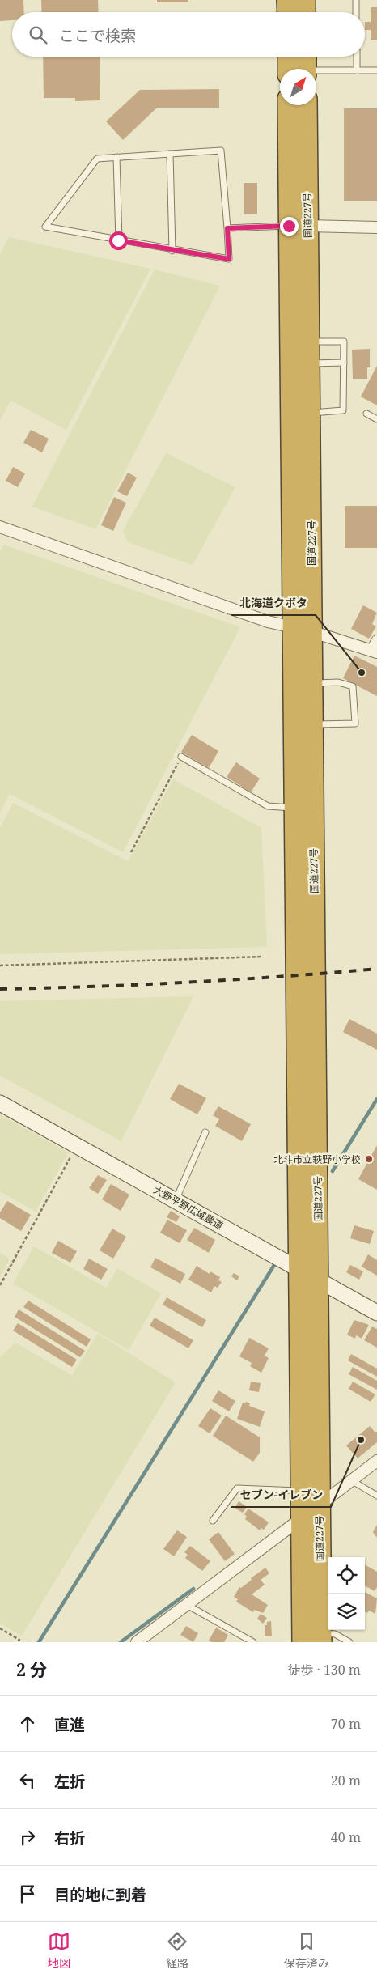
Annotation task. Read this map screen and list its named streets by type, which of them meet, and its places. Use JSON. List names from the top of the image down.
{
  "streets": {
    "highway": ["国道227号"],
    "street": ["大野平野広域農道"]
  },
  "crossings": [
    ["国道227号", "大野平野広域農道"]
  ],
  "places": ["北海道クボタ", "北斗市立萩野小学校", "セブン-イレブン"],
  "north": "top right",
  "page": {
    "search": "ここで検索",
    "heading": ["2 分", "徒歩 · 130 m"],
    "list": [
      ["直進", "70 m"],
      ["左折", "20 m"],
      ["右折", "40 m"],
      "目的地に到着"
    ],
    "nav": ["地図", "経路", "保存済み"]
  }
}
